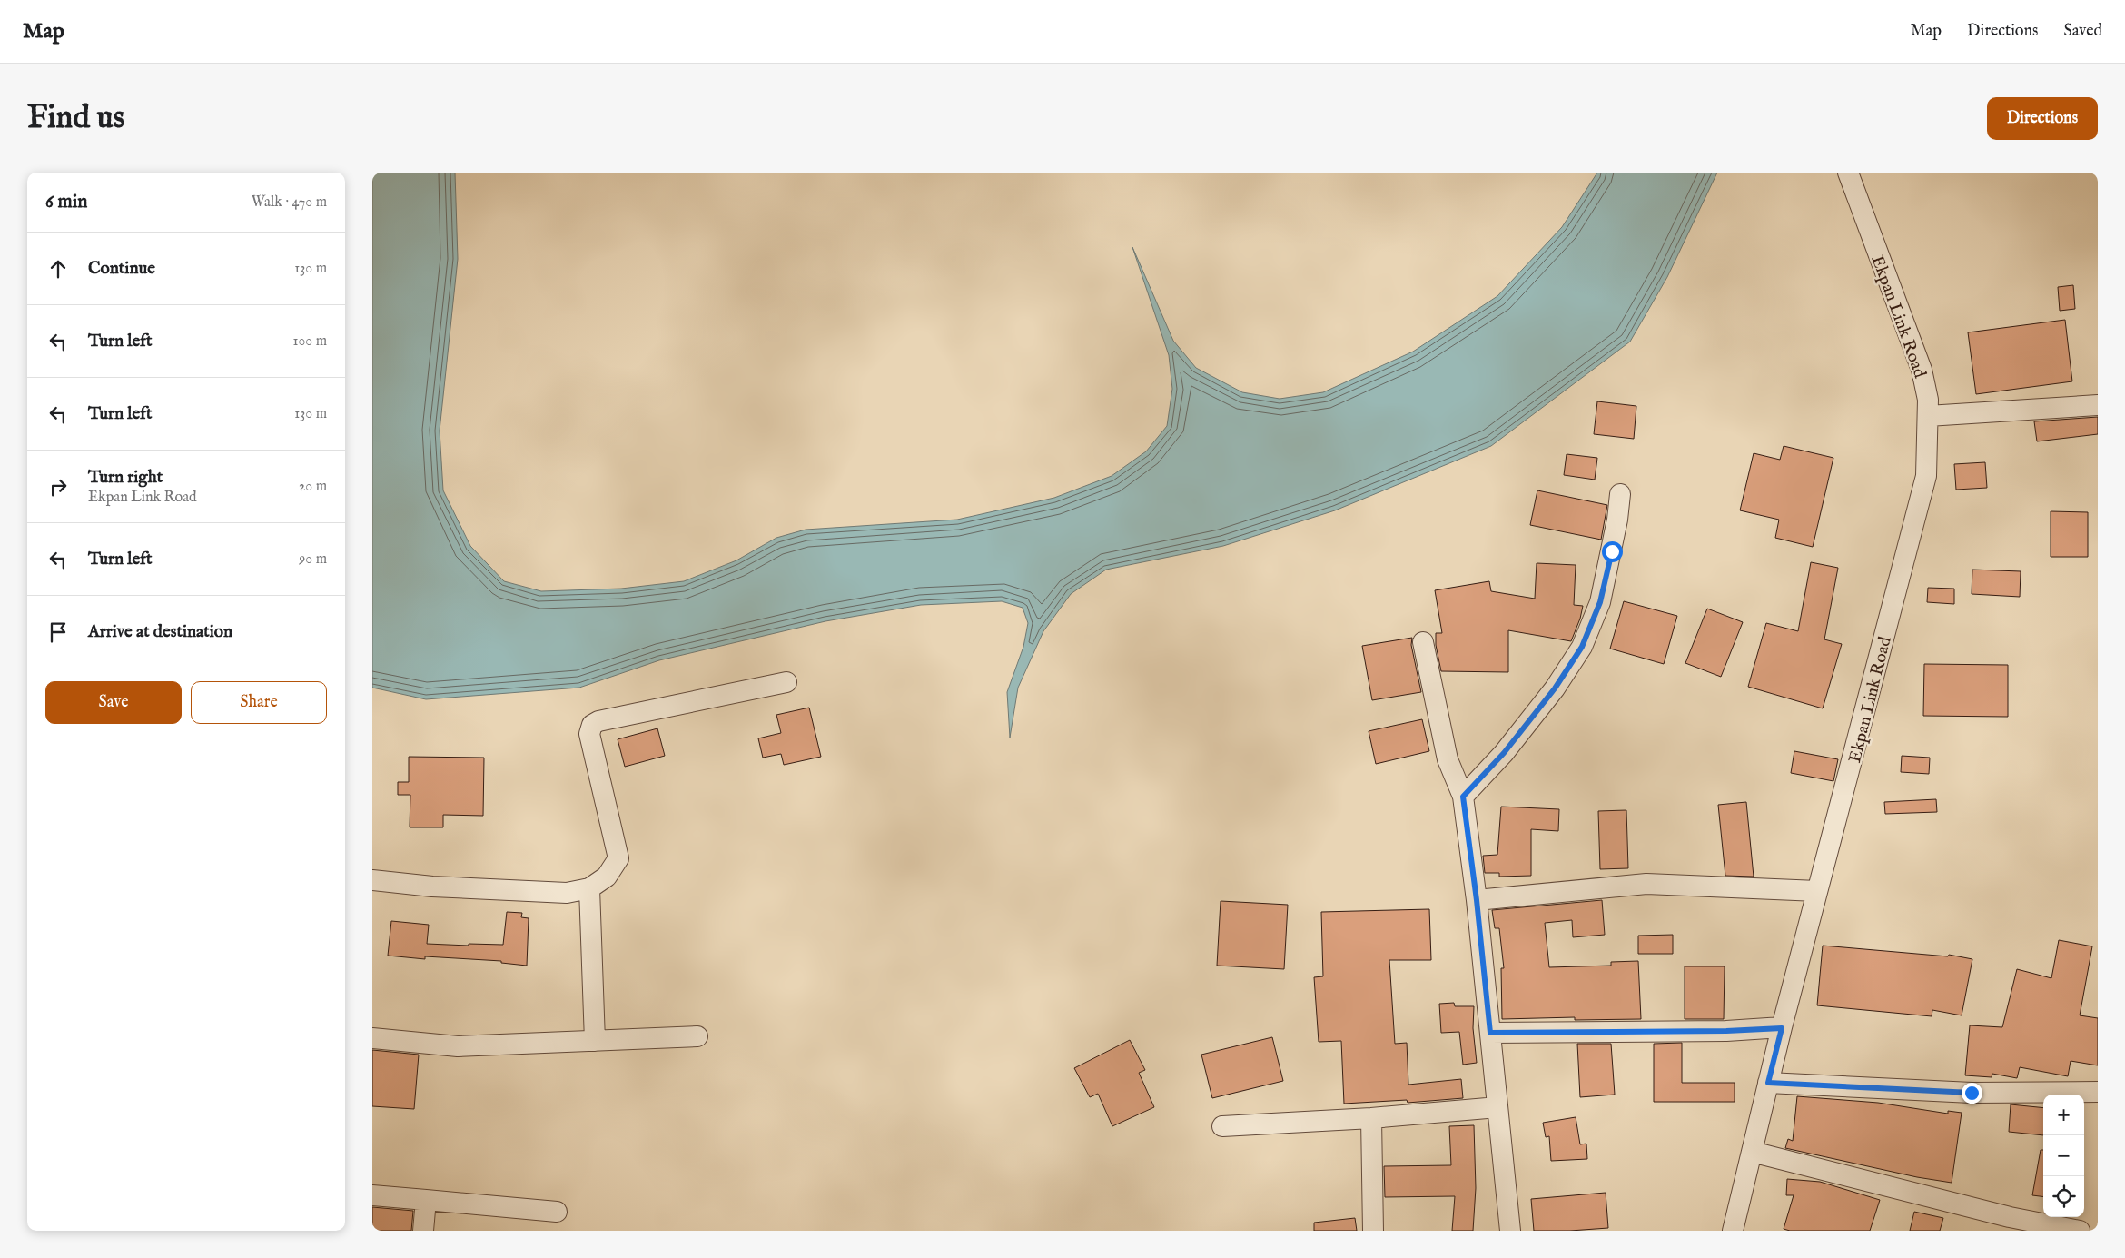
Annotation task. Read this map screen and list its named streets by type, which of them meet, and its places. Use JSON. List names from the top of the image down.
{
  "streets": {
    "street": ["Ekpan Link Road"]
  },
  "page": {
    "header": "Map",
    "nav": ["Map", "Directions", "Saved"],
    "buttons": [
      "Directions",
      ["Save", "Share"]
    ],
    "title": "Find us",
    "heading": ["6 min", "Walk · 470 m"],
    "list": [
      ["Continue", "130 m"],
      ["Turn left", "100 m"],
      ["Turn left", "130 m"],
      ["Turn right", "Ekpan Link Road", "20 m"],
      ["Turn left", "90 m"],
      "Arrive at destination"
    ],
    "map_buttons": ["+", "−"]
  }
}
